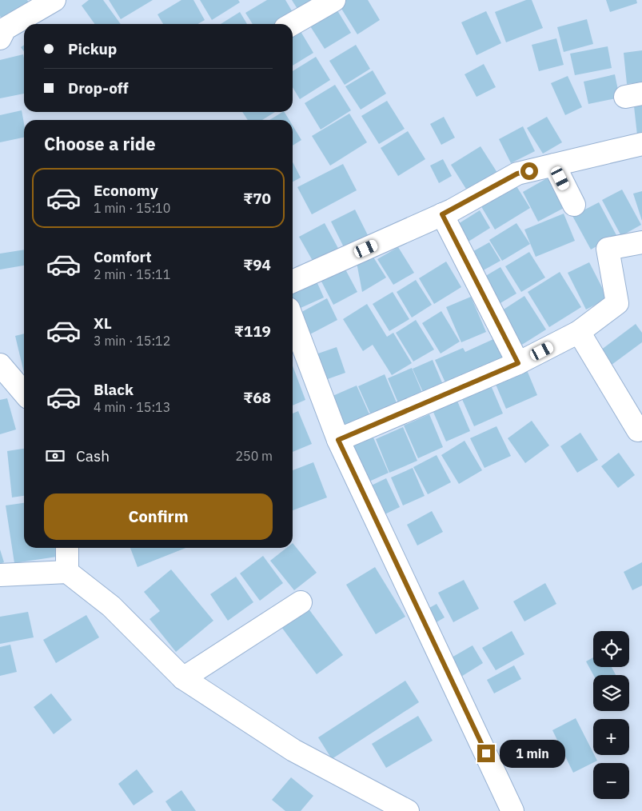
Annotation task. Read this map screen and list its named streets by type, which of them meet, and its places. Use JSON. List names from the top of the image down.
{
  "page": {
    "banner": ["Pickup", "Drop-off"],
    "heading": "Choose a ride",
    "list": [
      {
        "name": "Economy",
        "note": "1 min · 15:10",
        "value": "₹70"
      },
      {
        "name": "Comfort",
        "note": "2 min · 15:11",
        "value": "₹94"
      },
      {
        "name": "XL",
        "note": "3 min · 15:12",
        "value": "₹119"
      },
      {
        "name": "Black",
        "note": "4 min · 15:13",
        "value": "₹68"
      }
    ],
    "pay": ["Cash", "250 m"],
    "buttons": "Confirm",
    "map_buttons": ["+", "−"],
    "bubble": "1 min"
  }
}
